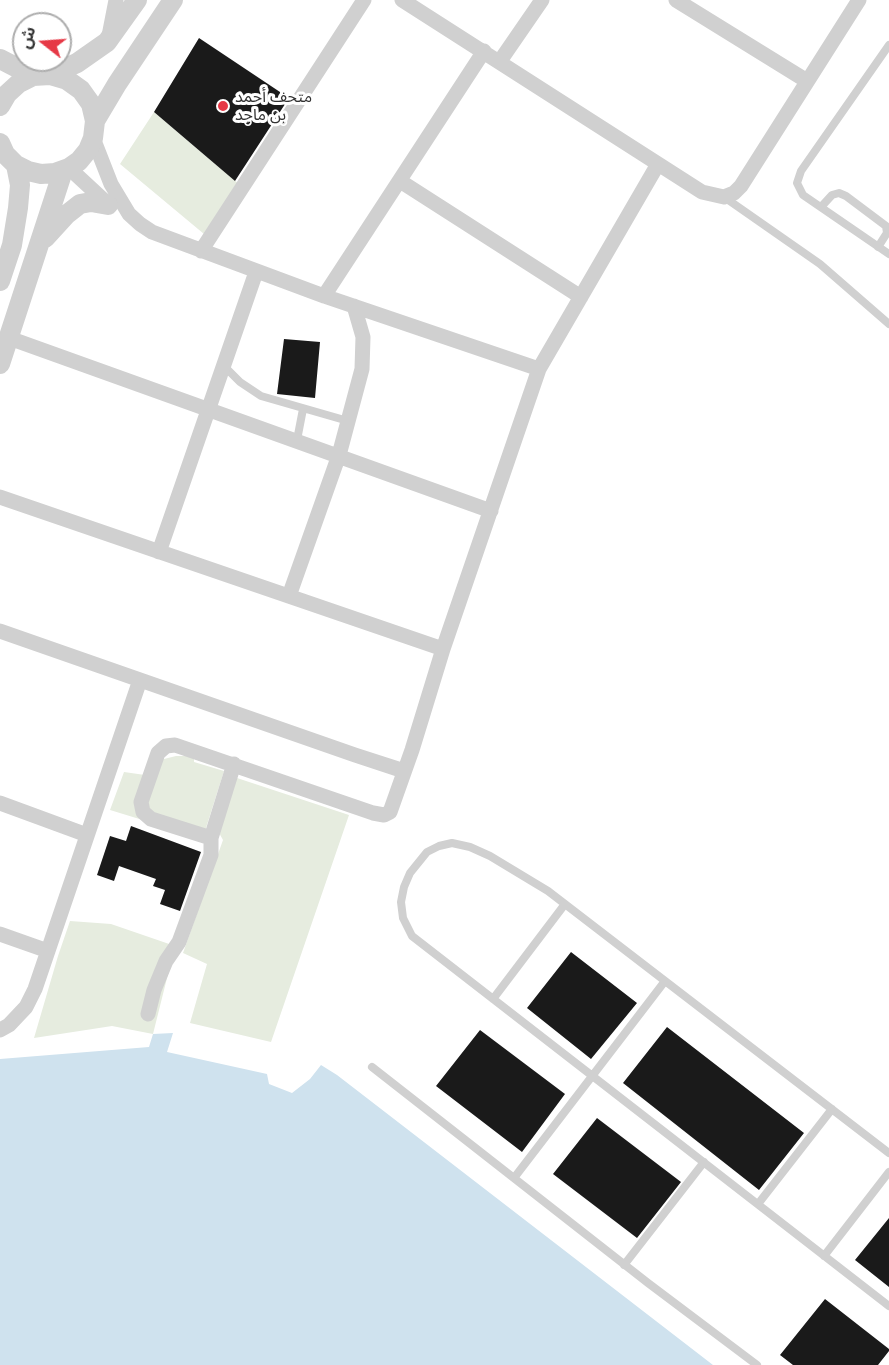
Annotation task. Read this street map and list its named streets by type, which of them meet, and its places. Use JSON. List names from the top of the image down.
{
  "places": ["متحف أحمد بن ماجد"],
  "north": "left"
}
